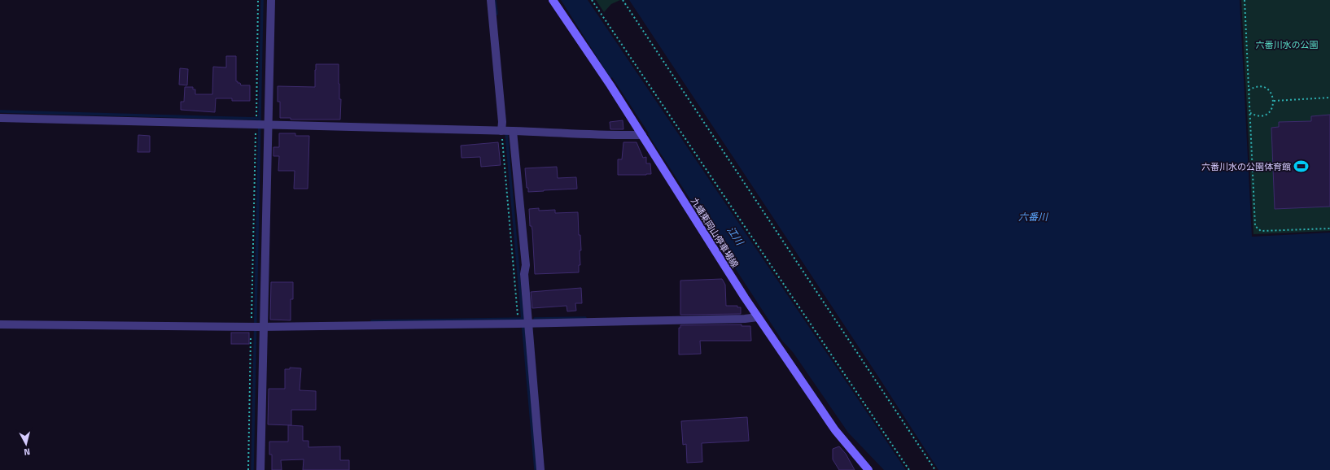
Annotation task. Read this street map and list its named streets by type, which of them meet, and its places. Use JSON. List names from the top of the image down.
{
  "streets": {
    "main road": ["九蟠東岡山停車場線"]
  },
  "water": ["六番川", "江川"],
  "parks": ["六番川水の公園"],
  "places": {
    "sports": ["六番川水の公園体育館"]
  },
  "north": "bottom"
}
